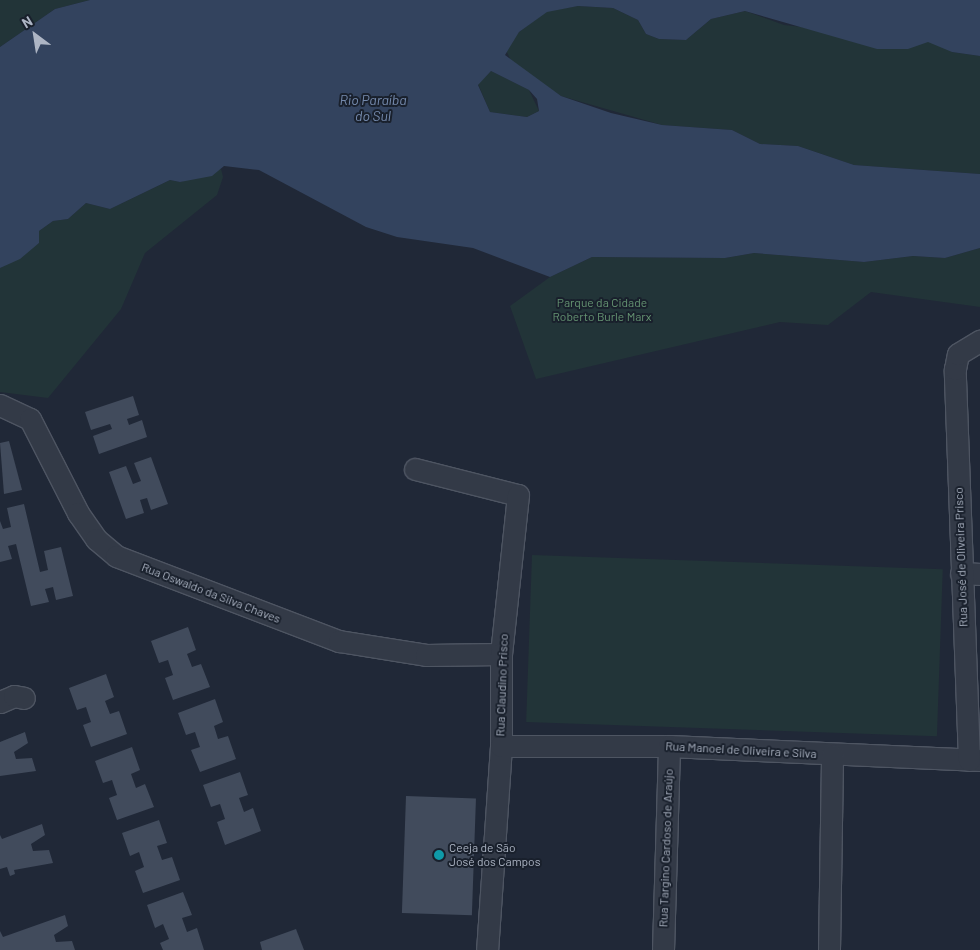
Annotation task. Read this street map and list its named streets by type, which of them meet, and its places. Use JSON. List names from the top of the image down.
{
  "streets": {
    "street": [
      "Rua José de Oliveira Prisco",
      "Rua Oswaldo da Silva Chaves",
      "Rua Claudino Prisco",
      "Rua Manoel de Oliveira e Silva",
      "Rua Targino Cardoso de Araújo"
    ]
  },
  "crossings": [
    ["Rua José de Oliveira Prisco", "Rua Manoel de Oliveira e Silva"],
    ["Rua Oswaldo da Silva Chaves", "Rua Claudino Prisco"],
    ["Rua Claudino Prisco", "Rua Manoel de Oliveira e Silva"],
    ["Rua Manoel de Oliveira e Silva", "Rua Targino Cardoso de Araújo"]
  ],
  "water": ["Rio Paraíba do Sul"],
  "parks": ["Parque da Cidade Roberto Burle Marx"],
  "places": ["Ceeja de São José dos Campos"],
  "north": "top left"
}
